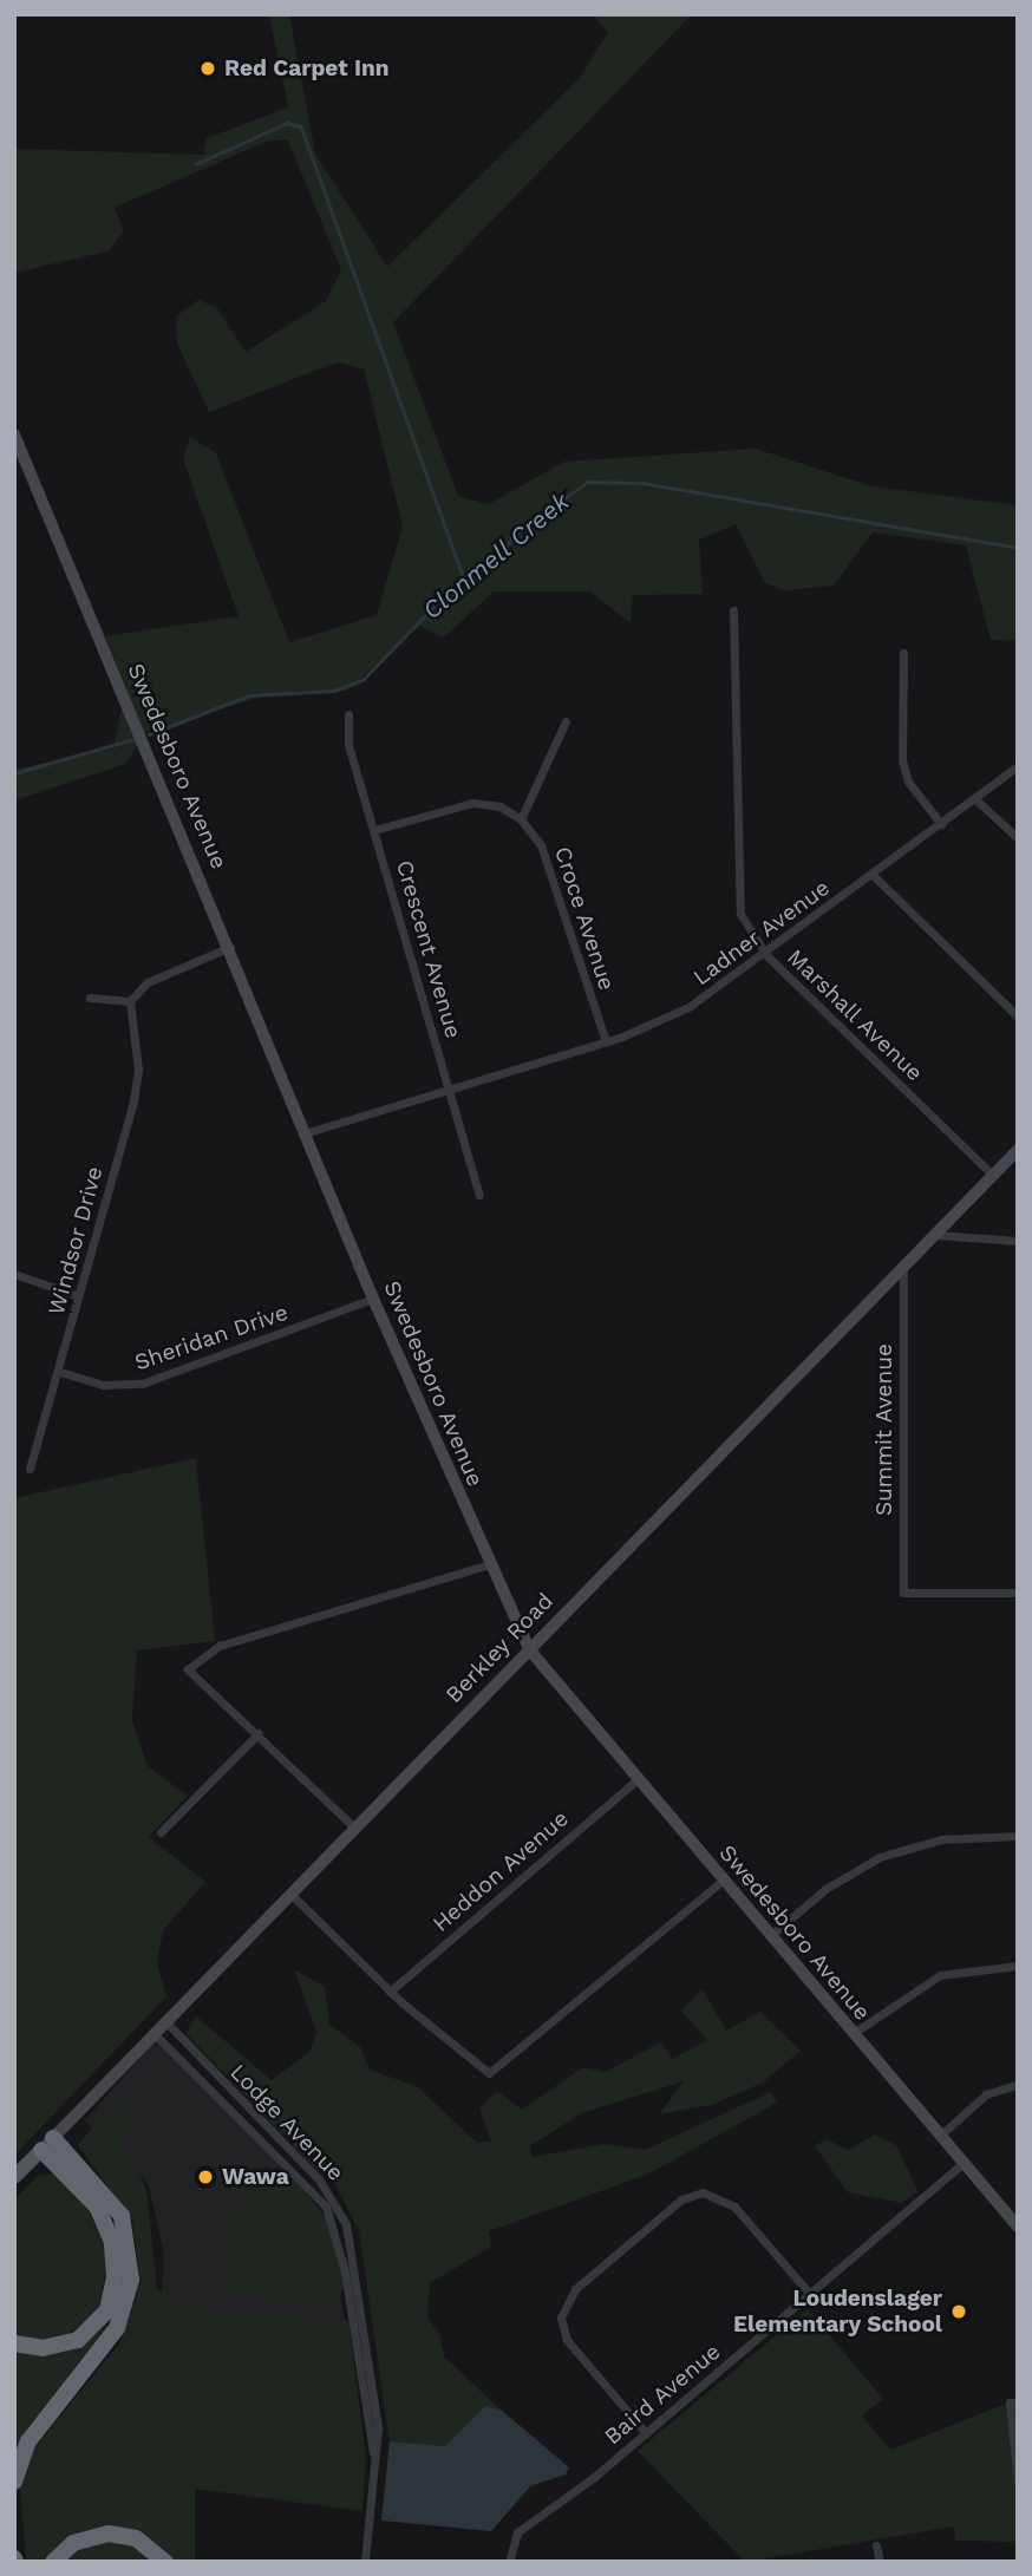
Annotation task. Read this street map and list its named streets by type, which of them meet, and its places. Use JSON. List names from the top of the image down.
{
  "streets": {
    "main road": ["Berkley Road"],
    "street": [
      "Swedesboro Avenue",
      "Croce Avenue",
      "Ladner Avenue",
      "Crescent Avenue",
      "Marshall Avenue",
      "Windsor Drive",
      "Sheridan Drive",
      "Summit Avenue",
      "Heddon Avenue",
      "Lodge Avenue",
      "Baird Avenue"
    ]
  },
  "crossings": [
    ["Swedesboro Avenue", "Ladner Avenue"],
    ["Swedesboro Avenue", "Sheridan Drive"],
    ["Swedesboro Avenue", "Berkley Road"],
    ["Swedesboro Avenue", "Heddon Avenue"],
    ["Swedesboro Avenue", "Baird Avenue"],
    ["Croce Avenue", "Ladner Avenue"],
    ["Ladner Avenue", "Crescent Avenue"],
    ["Ladner Avenue", "Marshall Avenue"],
    ["Marshall Avenue", "Berkley Road"],
    ["Windsor Drive", "Sheridan Drive"],
    ["Summit Avenue", "Berkley Road"],
    ["Berkley Road", "Lodge Avenue"]
  ],
  "water": ["Clonmell Creek"],
  "places": ["Red Carpet Inn", "Wawa", "Loudenslager Elementary School"]
}
